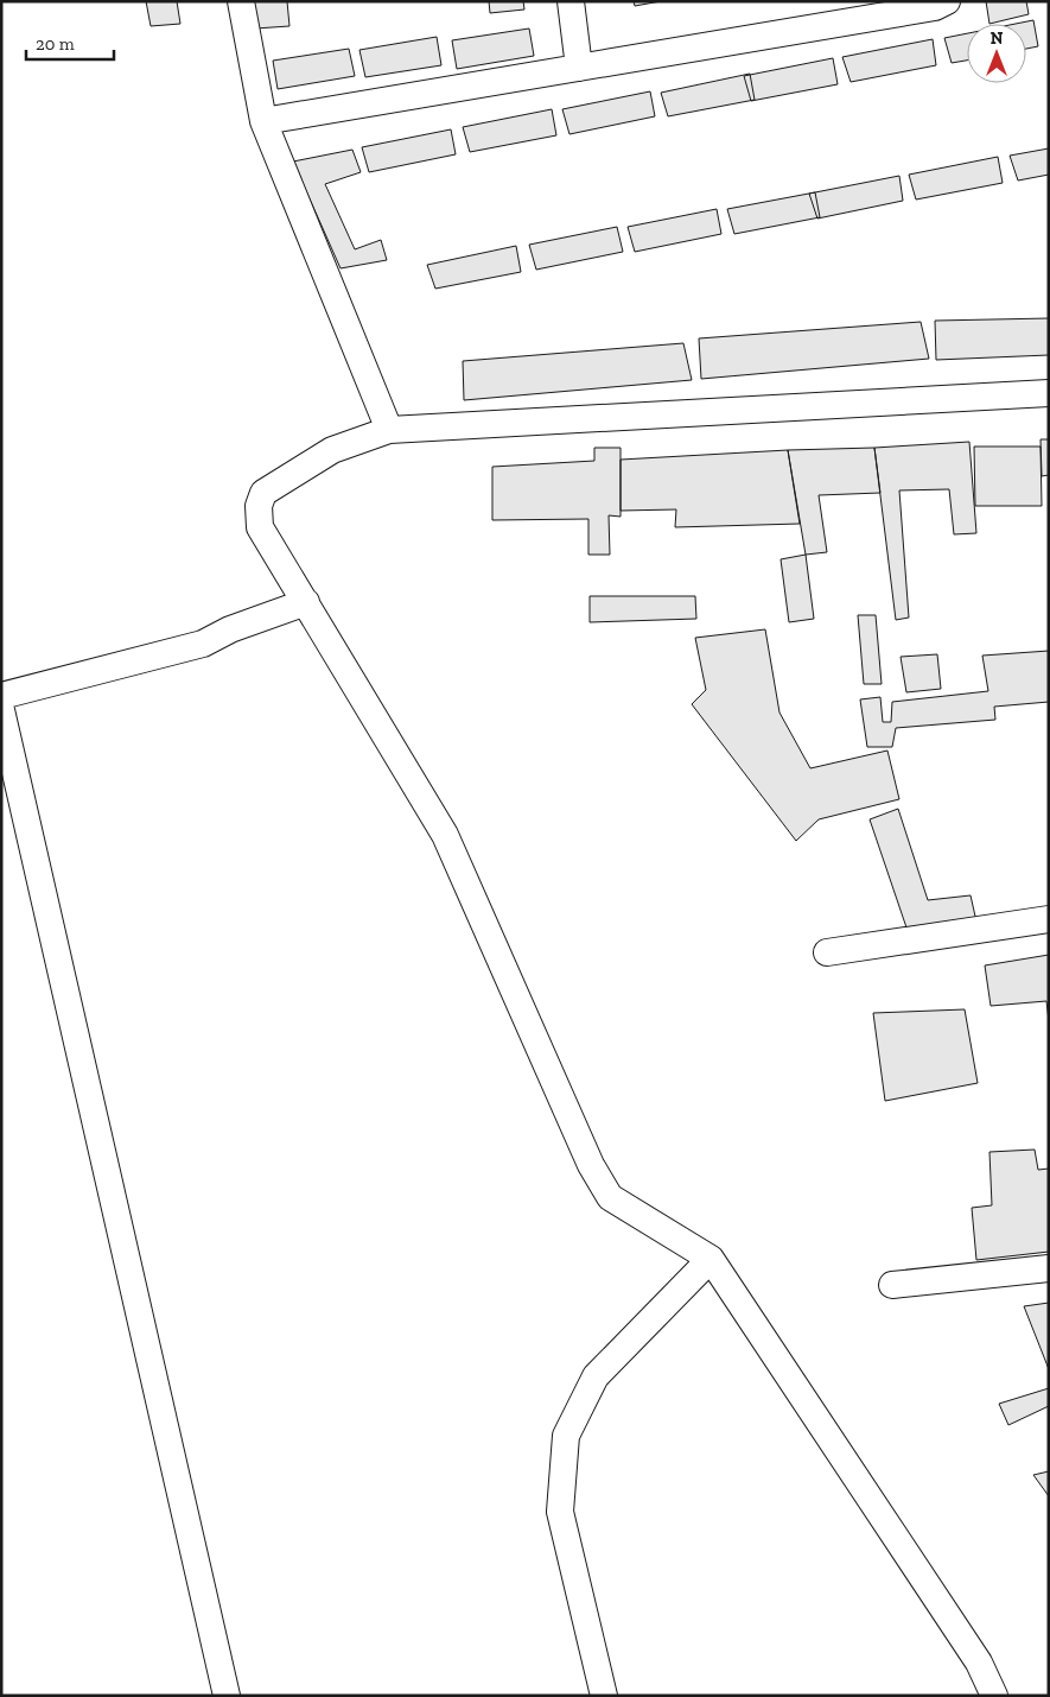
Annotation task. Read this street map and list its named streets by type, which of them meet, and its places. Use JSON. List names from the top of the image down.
{
  "scale_bar": "20 m",
  "north": "top"
}
